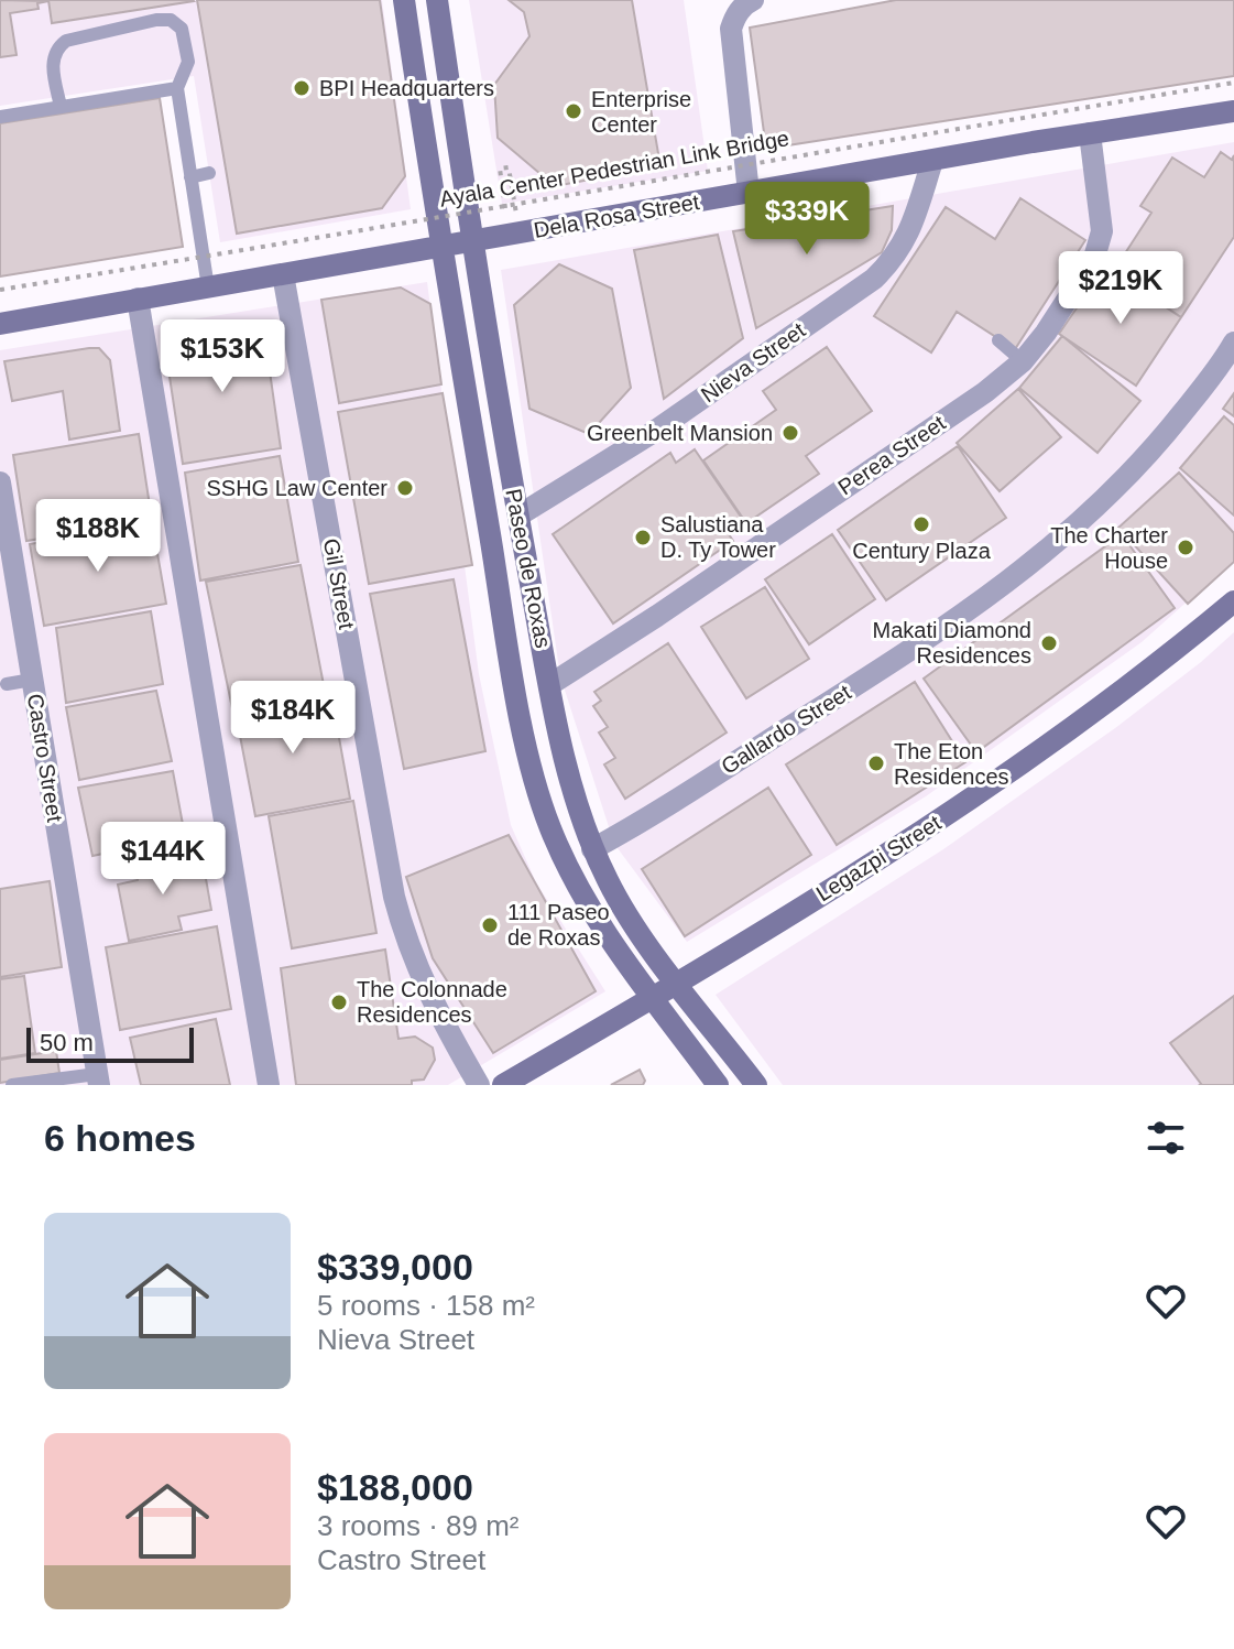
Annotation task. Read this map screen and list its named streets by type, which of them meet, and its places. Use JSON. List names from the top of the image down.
{
  "streets": {
    "main road": ["Dela Rosa Street", "Paseo de Roxas", "Legazpi Street"],
    "street": [
      "Nieva Street",
      "Perea Street",
      "Gil Street",
      "Gallardo Street",
      "Castro Street"
    ],
    "path": ["Ayala Center Pedestrian Link Bridge"]
  },
  "crossings": [
    ["Dela Rosa Street", "Nieva Street"],
    ["Dela Rosa Street", "Perea Street"],
    ["Dela Rosa Street", "Paseo de Roxas"],
    ["Dela Rosa Street", "Gil Street"],
    ["Nieva Street", "Paseo de Roxas"],
    ["Perea Street", "Paseo de Roxas"],
    ["Paseo de Roxas", "Gallardo Street"],
    ["Paseo de Roxas", "Legazpi Street"]
  ],
  "places": [
    "BPI Headquarters",
    "Enterprise Center",
    "Greenbelt Mansion",
    "SSHG Law Center",
    "Century Plaza",
    "Salustiana D. Ty Tower",
    "The Charter House",
    "Makati Diamond Residences",
    "The Eton Residences",
    "111 Paseo de Roxas",
    "The Colonnade Residences"
  ],
  "scale_bar": "50 m",
  "page": {
    "price": [
      "$339K",
      "$219K",
      "$153K",
      "$188K",
      "$184K",
      "$144K"
    ],
    "scale": "50 m",
    "heading": "6 homes",
    "list": [
      {
        "name": "$339,000",
        "note": "5 rooms · 158 m² · Nieva Street"
      },
      {
        "name": "$188,000",
        "note": "3 rooms · 89 m² · Castro Street"
      }
    ]
  }
}
